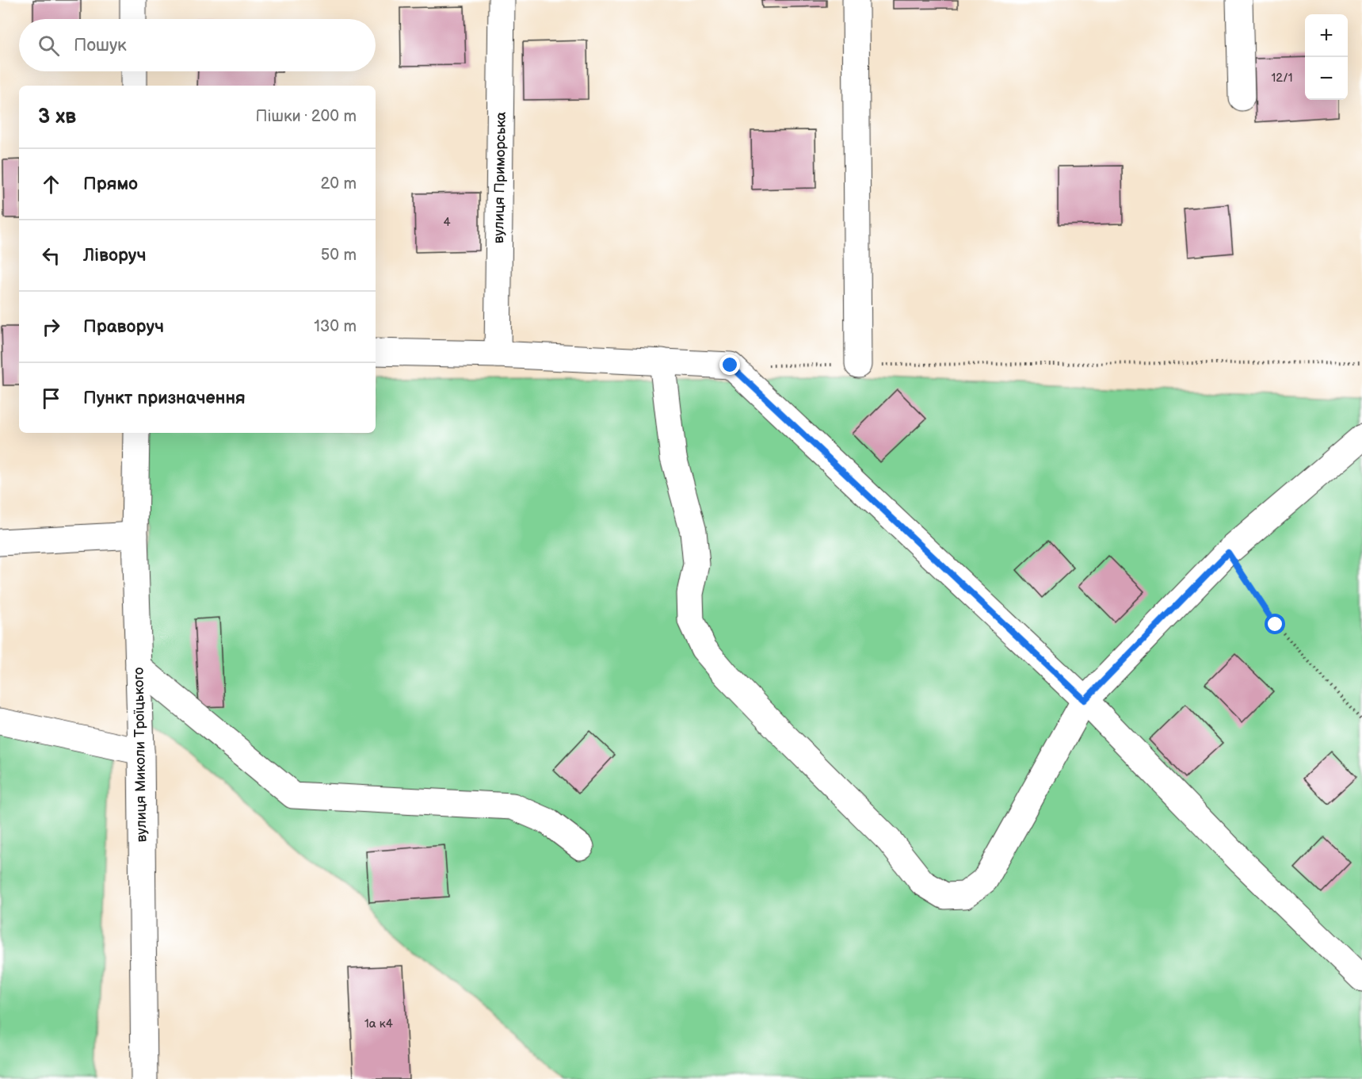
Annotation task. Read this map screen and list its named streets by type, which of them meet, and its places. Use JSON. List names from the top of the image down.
{
  "streets": {
    "street": ["вулиця Приморська", "вулиця Миколи Троїцького"]
  },
  "house_numbers": ["12/1", "4", "1а к4"],
  "page": {
    "map_buttons": ["+", "−"],
    "search": "Пошук",
    "heading": ["3 хв", "Пішки · 200 m"],
    "list": [
      ["Прямо", "20 m"],
      ["Ліворуч", "50 m"],
      ["Праворуч", "130 m"],
      "Пункт призначення"
    ]
  }
}
